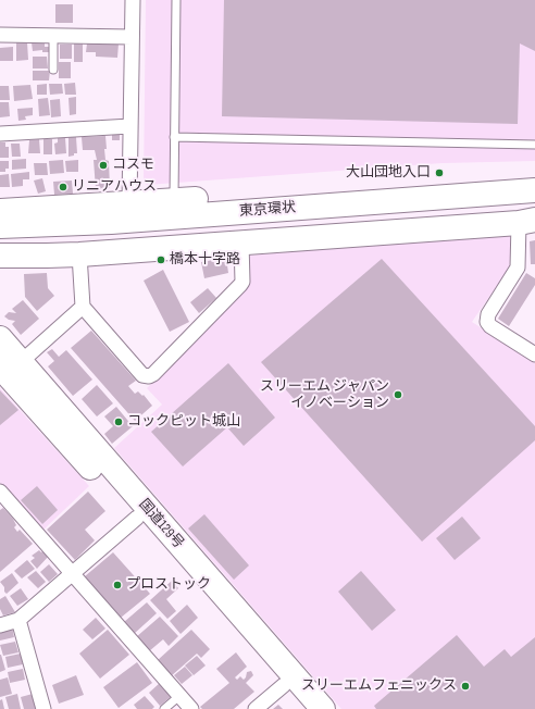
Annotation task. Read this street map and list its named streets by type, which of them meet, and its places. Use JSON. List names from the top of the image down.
{
  "streets": {
    "highway": ["東京環状", "国道129号"]
  },
  "places": [
    "コスモ",
    "大山団地入口",
    "リニアハウス",
    "橋本十字路",
    "スリーエム ジャパン イノベーション",
    "コックピット城山",
    "プロストック",
    "スリーエムフェニックス"
  ]
}
